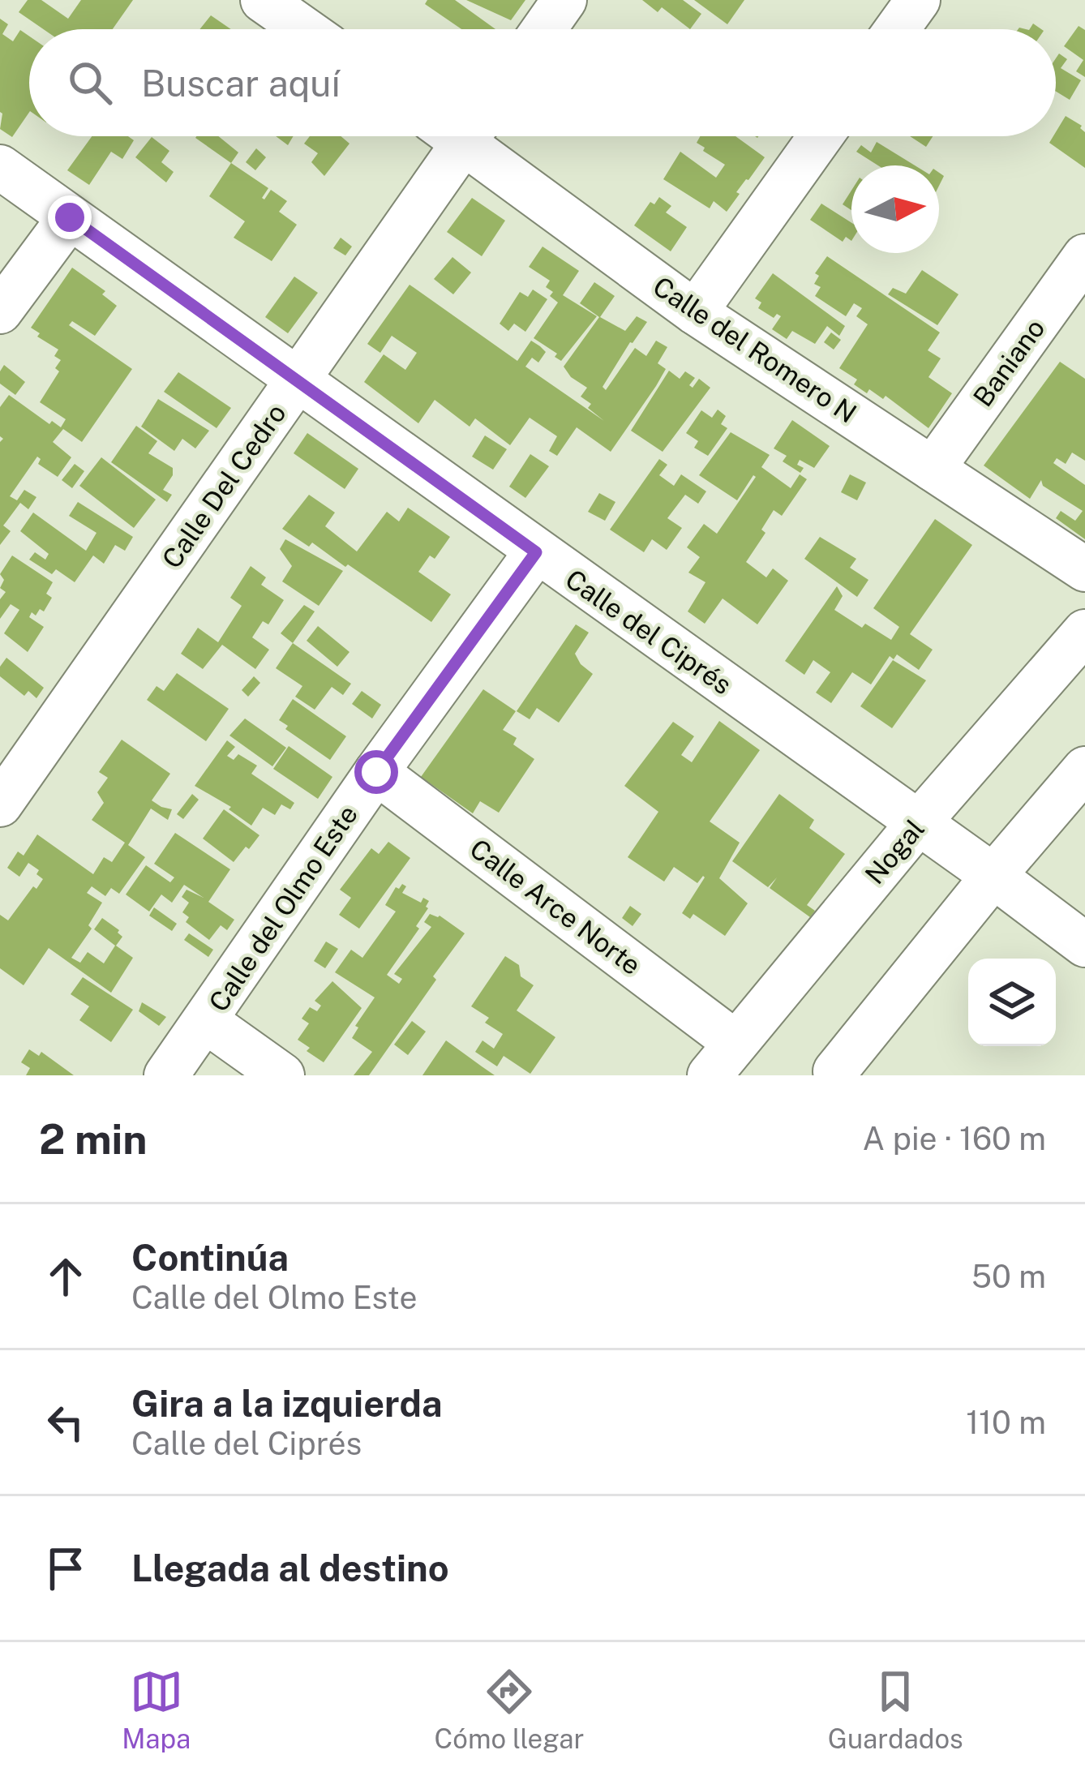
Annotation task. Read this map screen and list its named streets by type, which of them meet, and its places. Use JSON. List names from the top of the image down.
{
  "streets": {
    "street": [
      "Calle del Romero N",
      "Baniano",
      "Calle Del Cedro",
      "Calle del Ciprés",
      "Nogal",
      "Calle Arce Norte",
      "Calle del Olmo Este"
    ]
  },
  "crossings": [
    ["Calle del Romero N", "Baniano"],
    ["Calle Del Cedro", "Calle del Ciprés"],
    ["Calle del Ciprés", "Nogal"],
    ["Calle del Ciprés", "Calle del Olmo Este"],
    ["Nogal", "Calle Arce Norte"],
    ["Calle Arce Norte", "Calle del Olmo Este"]
  ],
  "north": "right",
  "page": {
    "search": "Buscar aquí",
    "heading": ["2 min", "A pie · 160 m"],
    "list": [
      ["Continúa", "Calle del Olmo Este", "50 m"],
      ["Gira a la izquierda", "Calle del Ciprés", "110 m"],
      "Llegada al destino"
    ],
    "nav": ["Mapa", "Cómo llegar", "Guardados"]
  }
}
